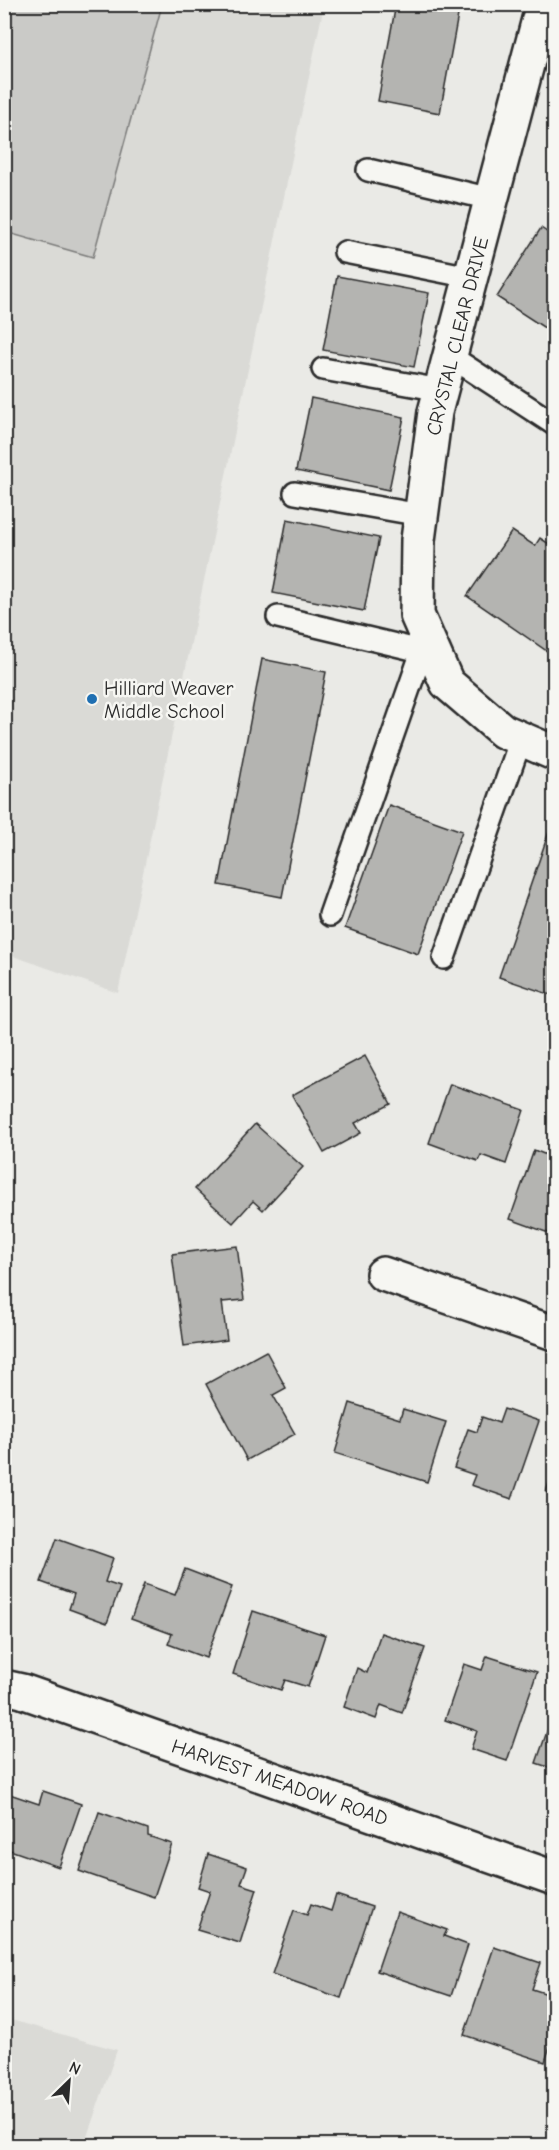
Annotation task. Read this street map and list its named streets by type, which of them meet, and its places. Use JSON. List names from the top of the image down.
{
  "streets": {
    "street": ["CRYSTAL CLEAR DRIVE", "HARVEST MEADOW ROAD"]
  },
  "places": ["Hilliard Weaver Middle School"],
  "north": "top right"
}
